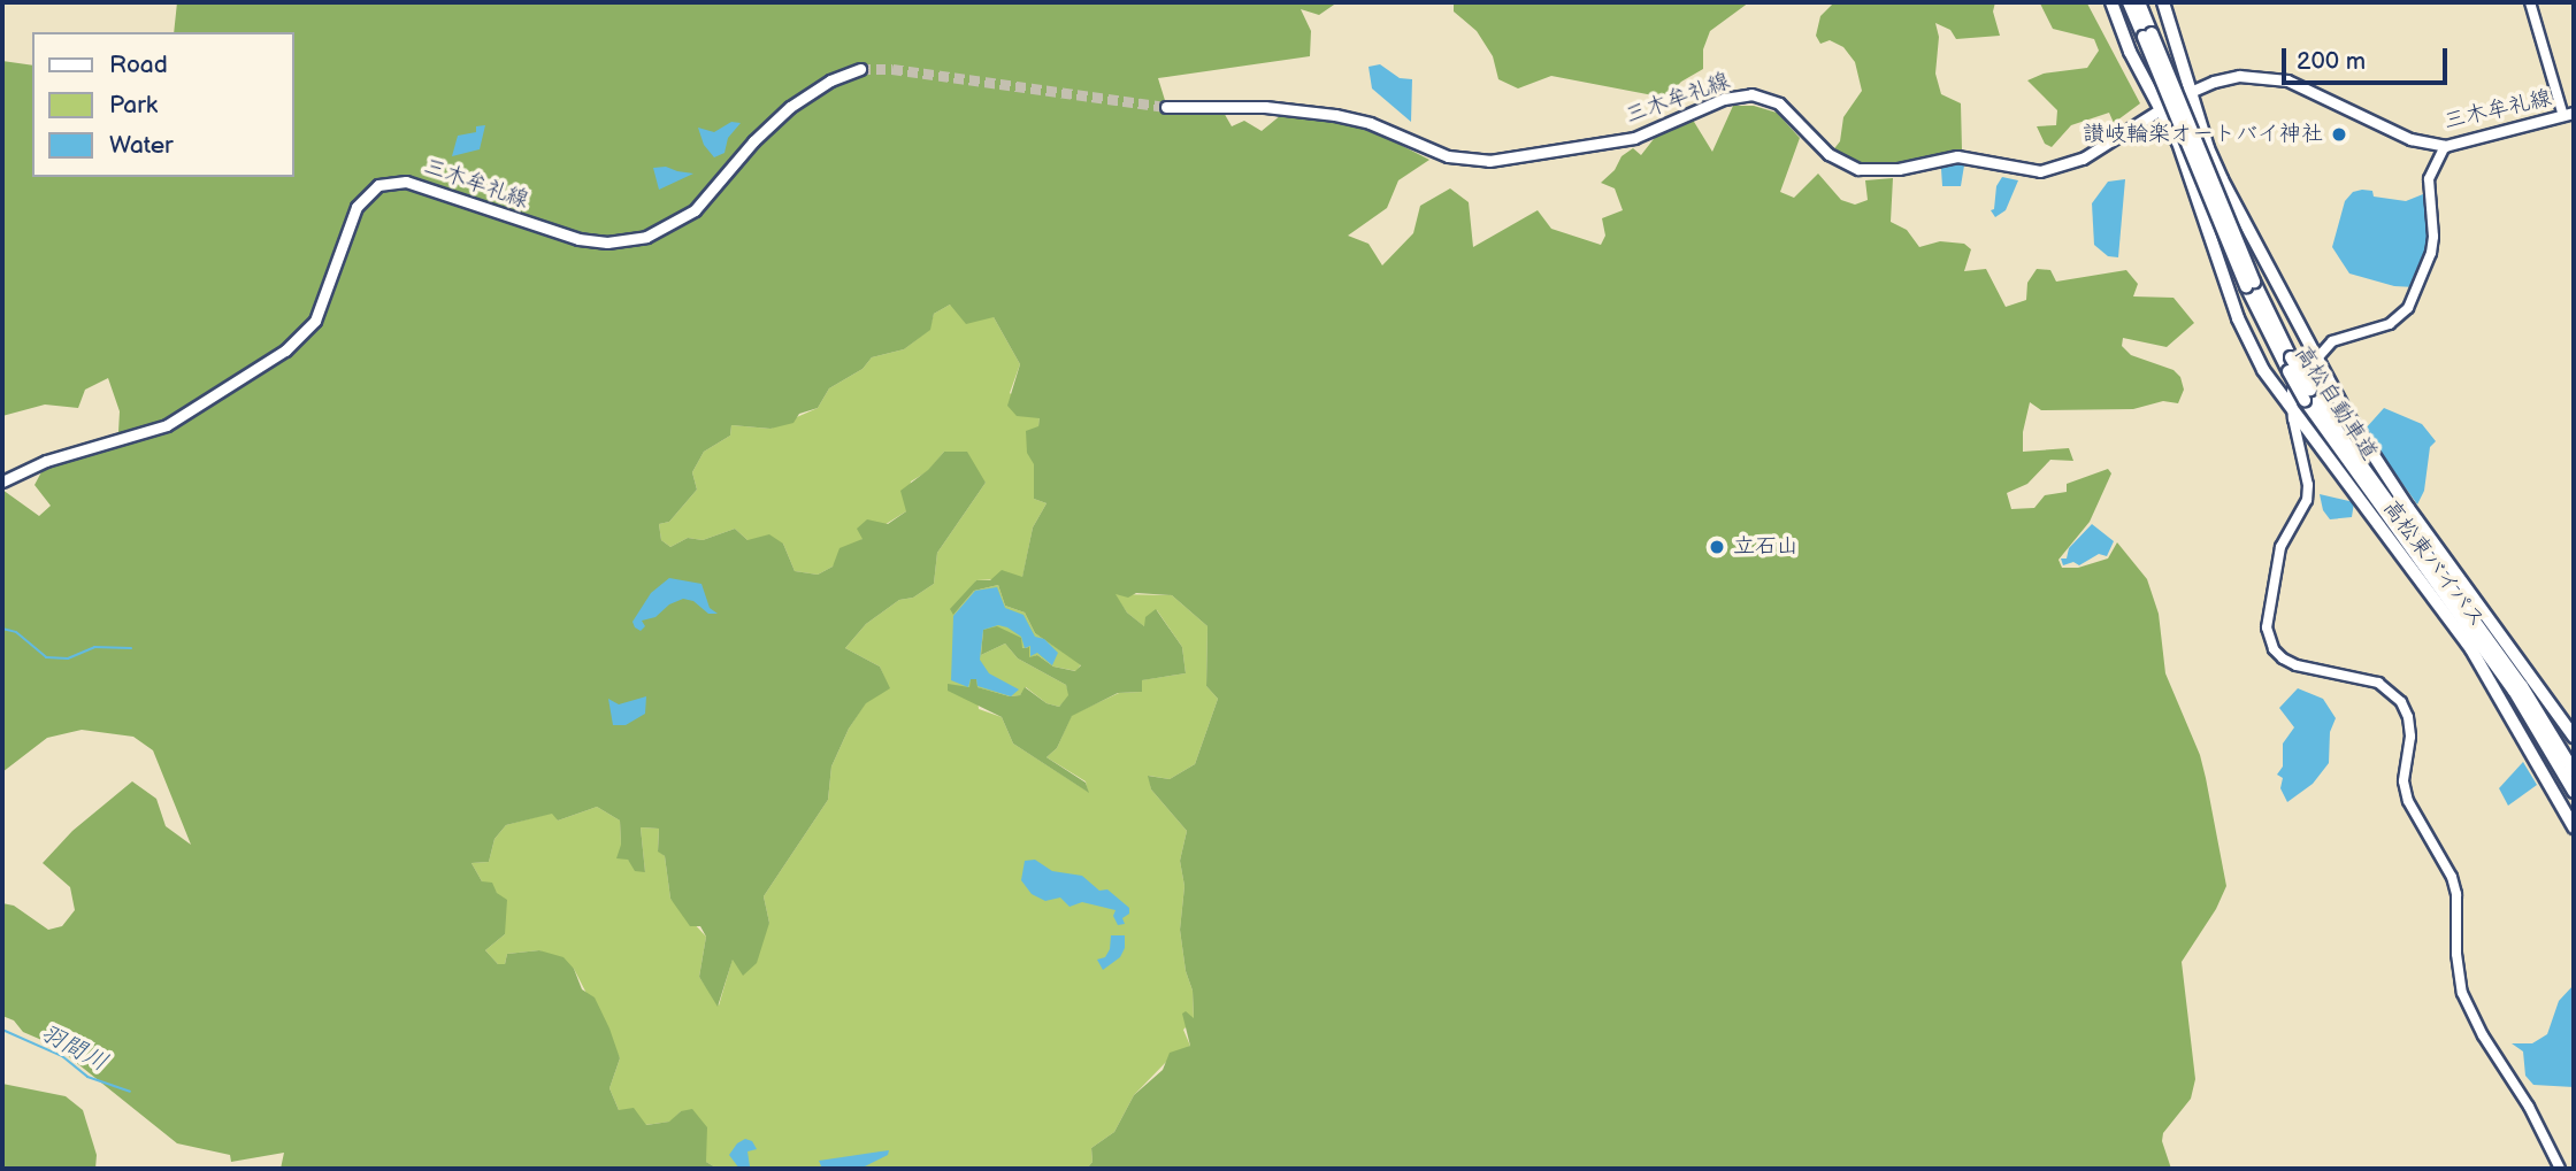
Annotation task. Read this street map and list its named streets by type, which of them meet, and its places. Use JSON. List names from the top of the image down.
{
  "streets": {
    "highway": ["高松自動車道", "高松東バイパス"],
    "main road": ["三木牟礼線"]
  },
  "crossings": [
    ["三木牟礼線", "高松東バイパス"]
  ],
  "water": ["羽間川"],
  "places": ["讃岐輪楽オートバイ神社", "立石山"],
  "legend": ["Road", "Park", "Water"],
  "scale_bar": "200 m"
}
